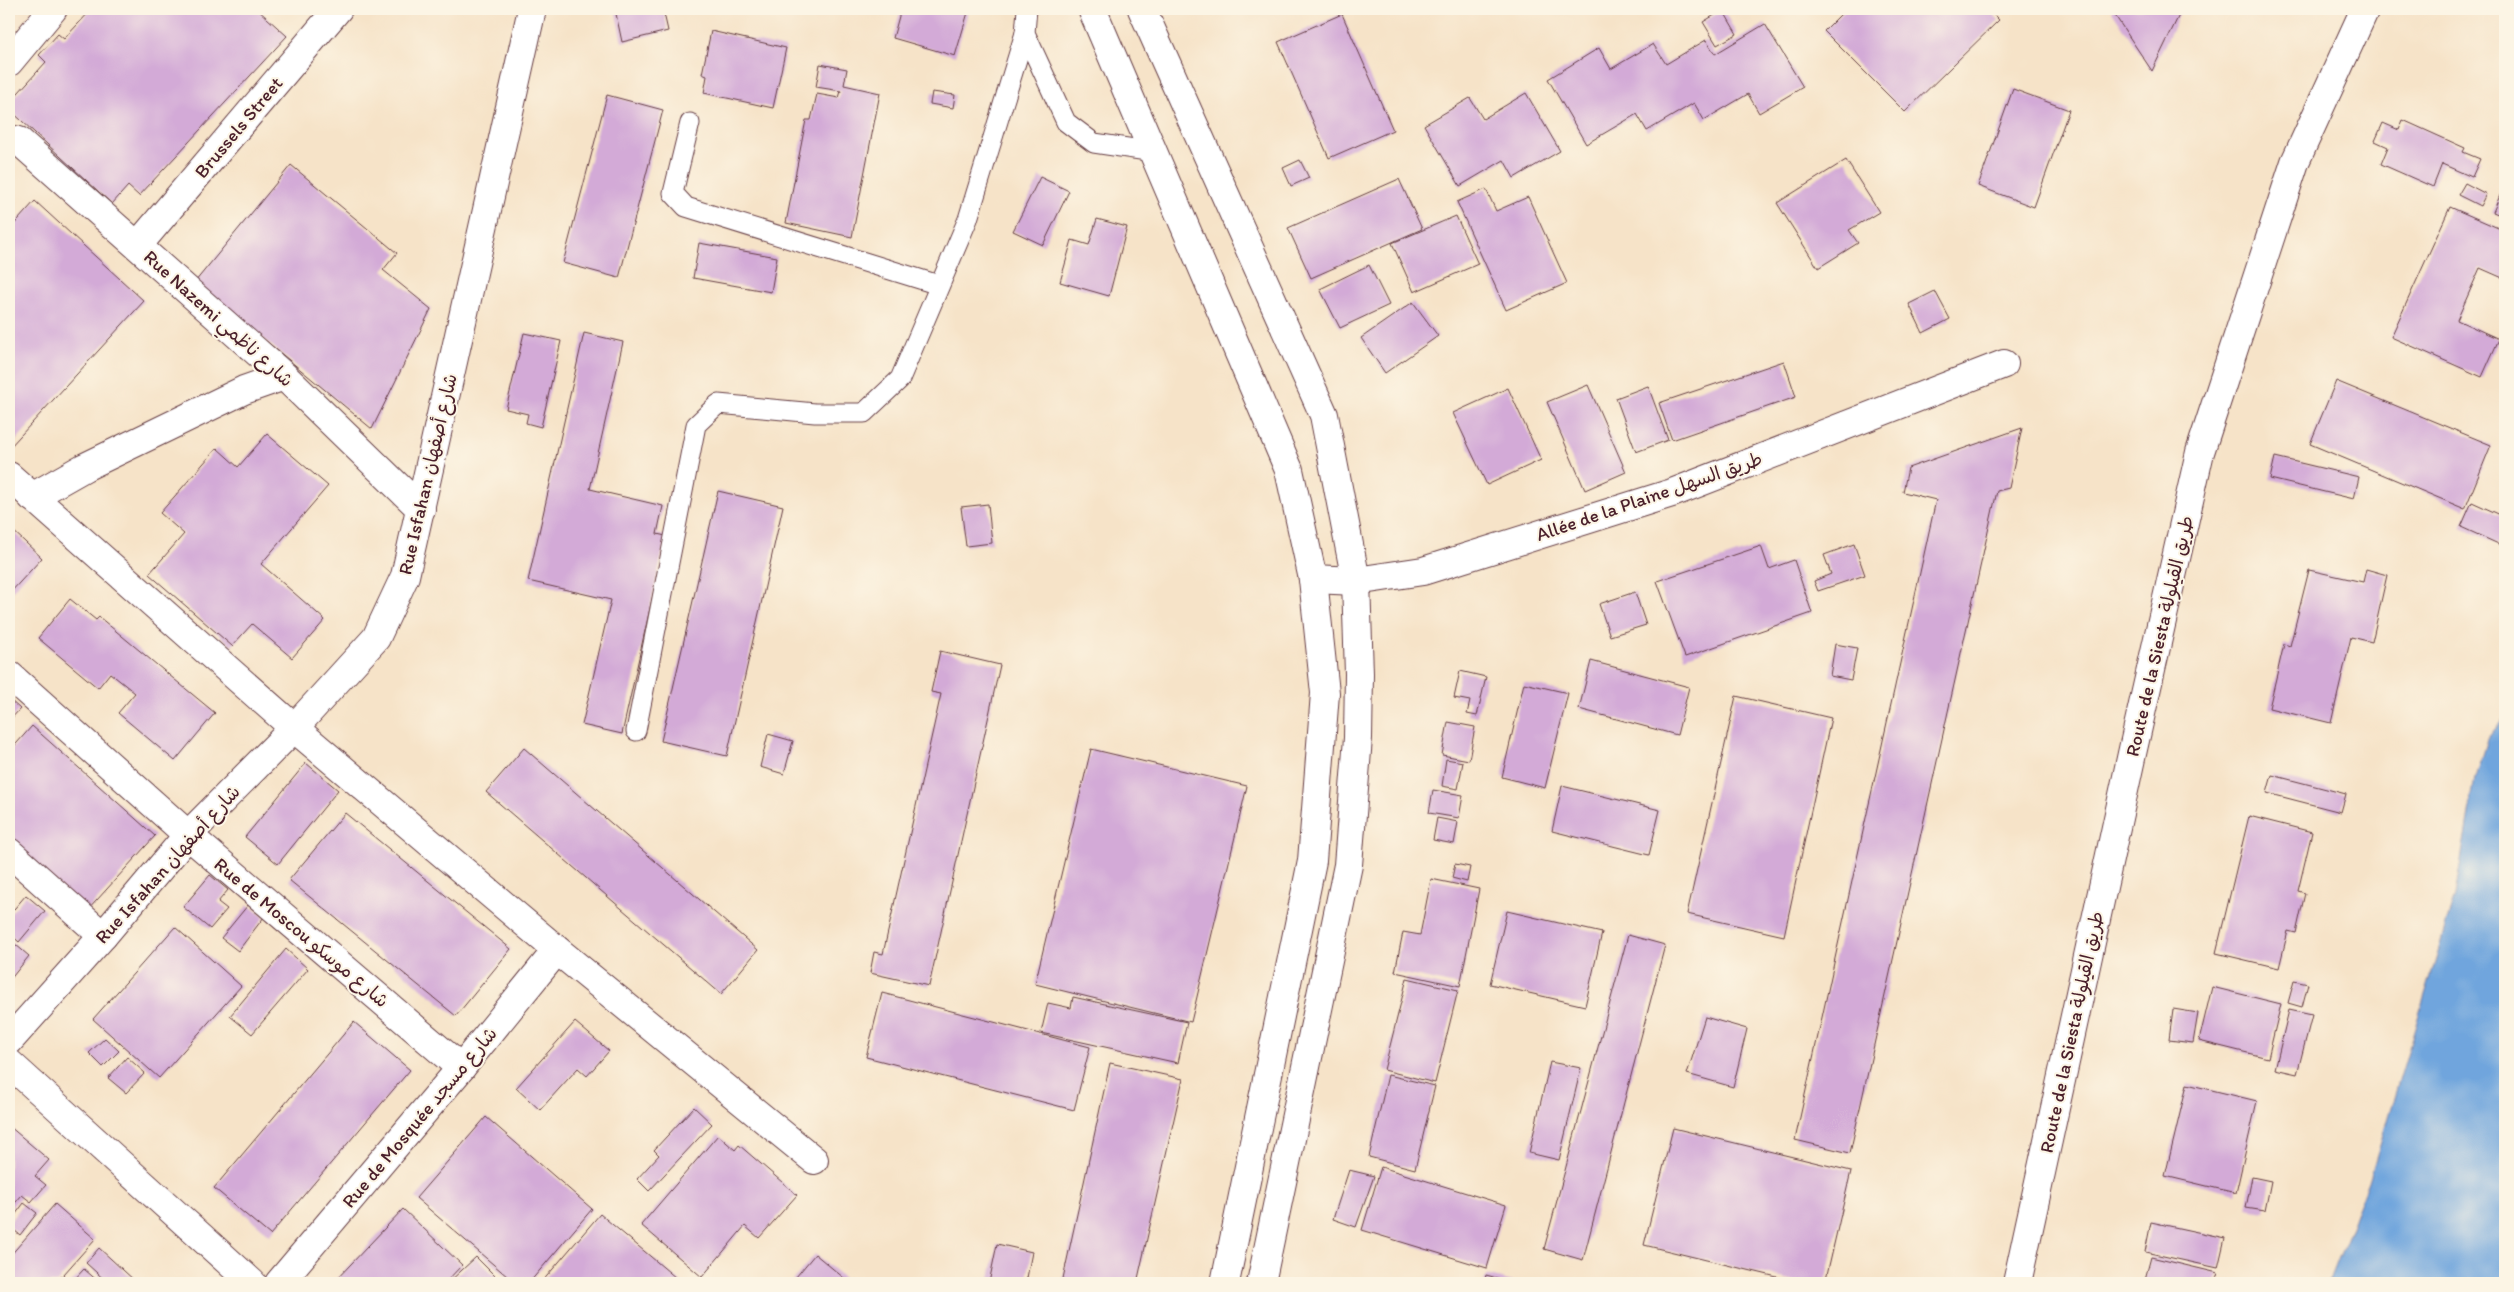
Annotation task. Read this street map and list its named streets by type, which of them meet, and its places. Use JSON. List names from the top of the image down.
{
  "streets": {
    "street": [
      "Brussels Street",
      "Rue Nazemi شارع ناظمي",
      "Rue Isfahan شارع أصفهان",
      "Allée de la Plaine طريق السهل",
      "Route de la Siesta طريق القيلولة",
      "Rue de Moscou شارع موسكو",
      "Rue de Mosquée شارع مسجد"
    ]
  },
  "crossings": [
    ["Brussels Street", "Rue Nazemi شارع ناظمي"],
    ["Rue Nazemi شارع ناظمي", "Rue Isfahan شارع أصفهان"],
    ["Rue Isfahan شارع أصفهان", "Rue de Moscou شارع موسكو"],
    ["Rue de Moscou شارع موسكو", "Rue de Mosquée شارع مسجد"]
  ]
}
